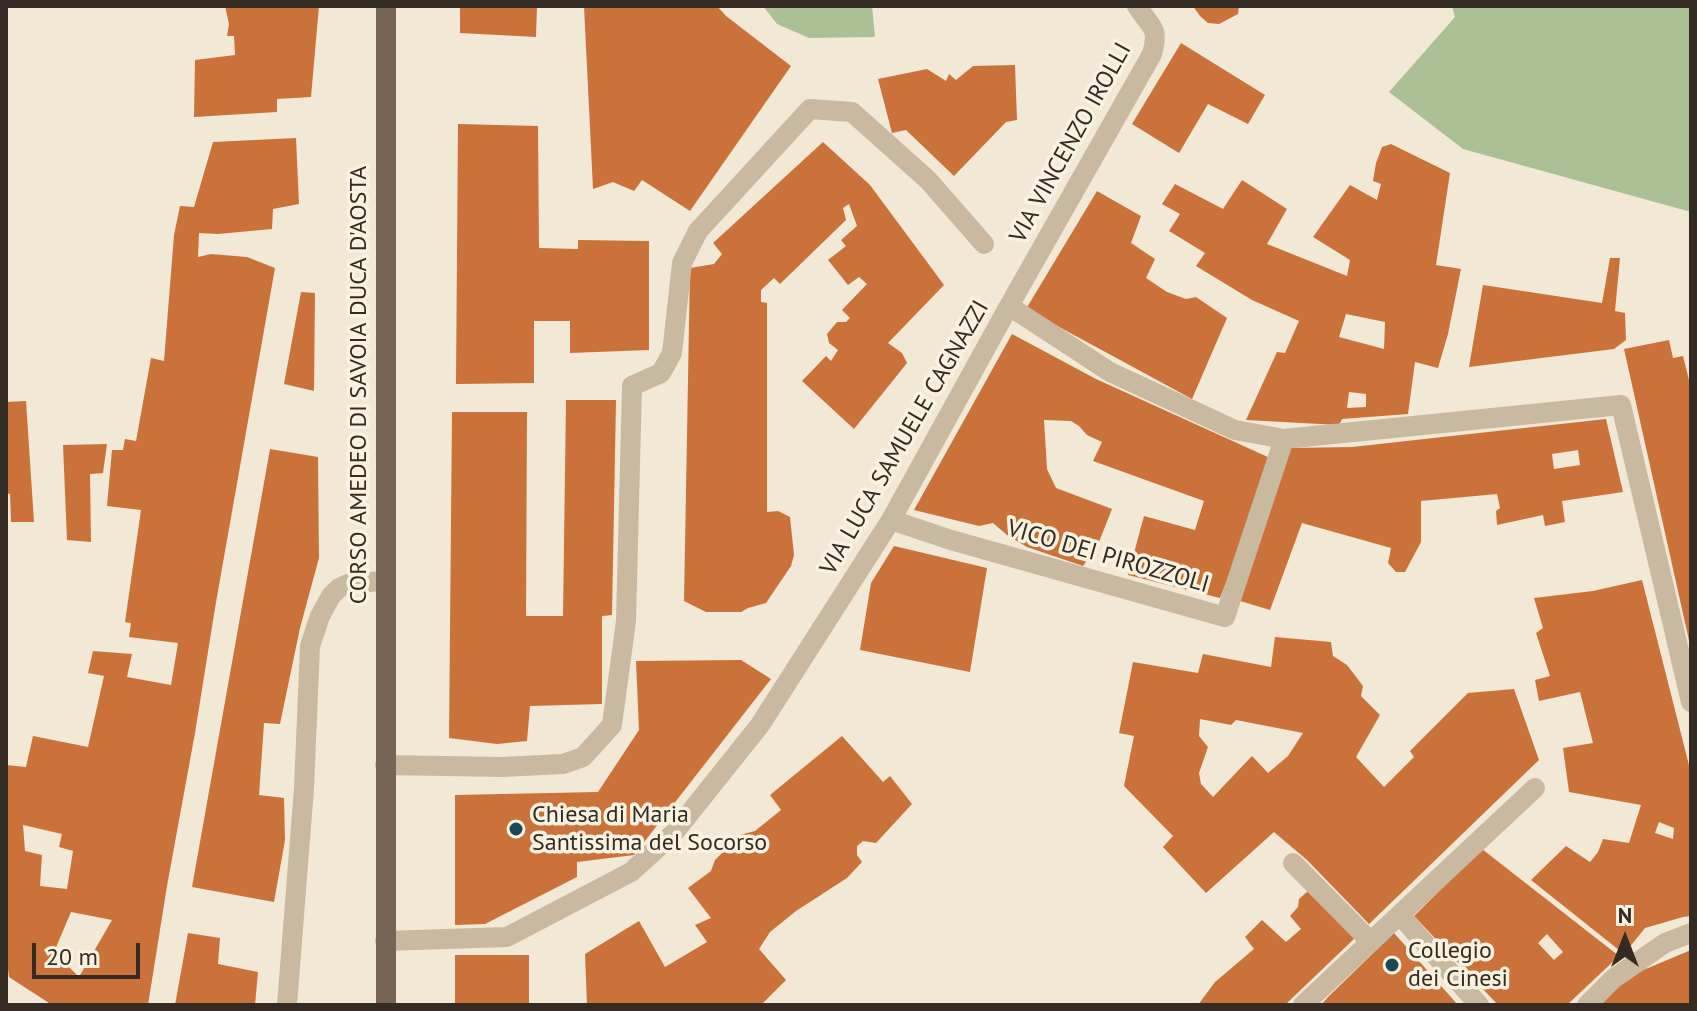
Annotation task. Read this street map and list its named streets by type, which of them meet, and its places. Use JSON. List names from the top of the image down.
{
  "streets": {
    "main road": ["CORSO AMEDEO DI SAVOIA DUCA D'AOSTA"],
    "street": ["VIA VINCENZO IROLLI", "VIA LUCA SAMUELE CAGNAZZI", "VICO DEI PIROZZOLI"]
  },
  "crossings": [
    ["VIA VINCENZO IROLLI", "VIA LUCA SAMUELE CAGNAZZI"],
    ["CORSO AMEDEO DI SAVOIA DUCA D'AOSTA", "VIA LUCA SAMUELE CAGNAZZI"],
    ["VIA LUCA SAMUELE CAGNAZZI", "VICO DEI PIROZZOLI"]
  ],
  "places": ["Chiesa di Maria Santissima del Socorso", "Collegio dei Cinesi"],
  "scale_bar": "20 m",
  "north": "top"
}
